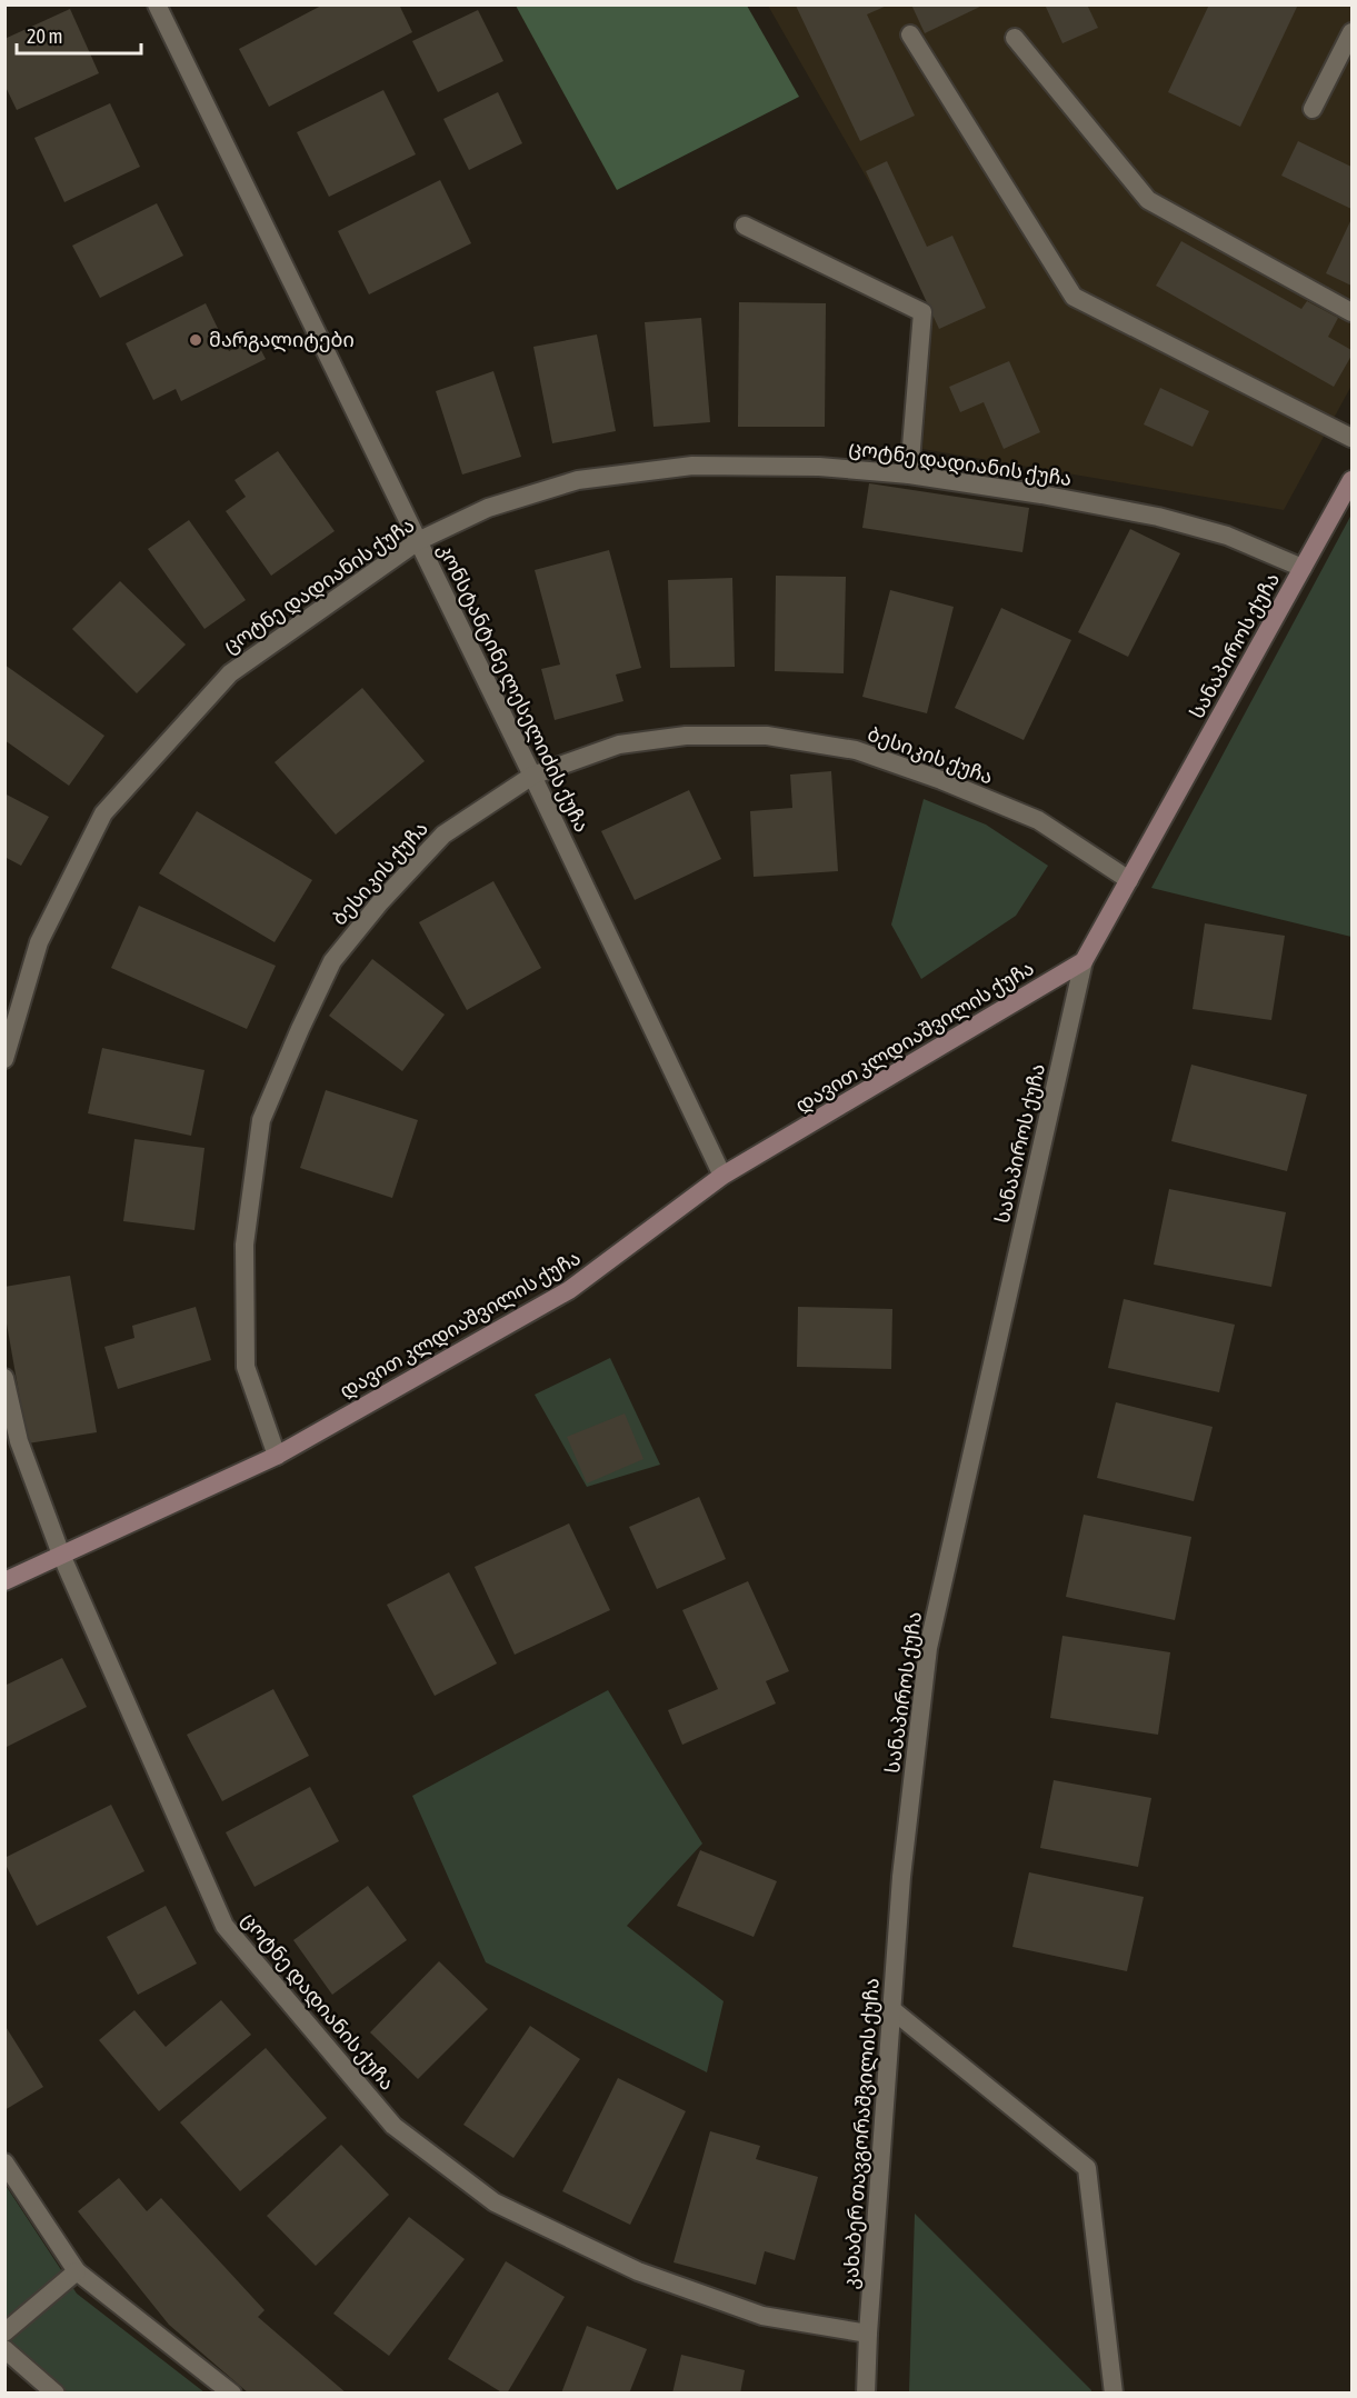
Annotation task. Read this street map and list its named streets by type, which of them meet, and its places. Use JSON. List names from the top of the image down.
{
  "streets": {
    "main road": ["სანაპიროს ქუჩა", "დავით კლდიაშვილის ქუჩა"],
    "street": [
      "ცოტნე დადიანის ქუჩა",
      "კონსტანტინე ლესელიძის ქუჩა",
      "ბესიკის ქუჩა",
      "კახაბერ თავგორაშვილის ქუჩა"
    ]
  },
  "crossings": [
    ["ცოტნე დადიანის ქუჩა", "სანაპიროს ქუჩა"],
    ["ცოტნე დადიანის ქუჩა", "კონსტანტინე ლესელიძის ქუჩა"],
    ["ცოტნე დადიანის ქუჩა", "დავით კლდიაშვილის ქუჩა"],
    ["ცოტნე დადიანის ქუჩა", "კახაბერ თავგორაშვილის ქუჩა"],
    ["სანაპიროს ქუჩა", "ბესიკის ქუჩა"],
    ["სანაპიროს ქუჩა", "დავით კლდიაშვილის ქუჩა"],
    ["სანაპიროს ქუჩა", "კახაბერ თავგორაშვილის ქუჩა"],
    ["კონსტანტინე ლესელიძის ქუჩა", "ბესიკის ქუჩა"],
    ["კონსტანტინე ლესელიძის ქუჩა", "დავით კლდიაშვილის ქუჩა"],
    ["ბესიკის ქუჩა", "დავით კლდიაშვილის ქუჩა"]
  ],
  "places": ["მარგალიტები"],
  "scale_bar": "20 m"
}
